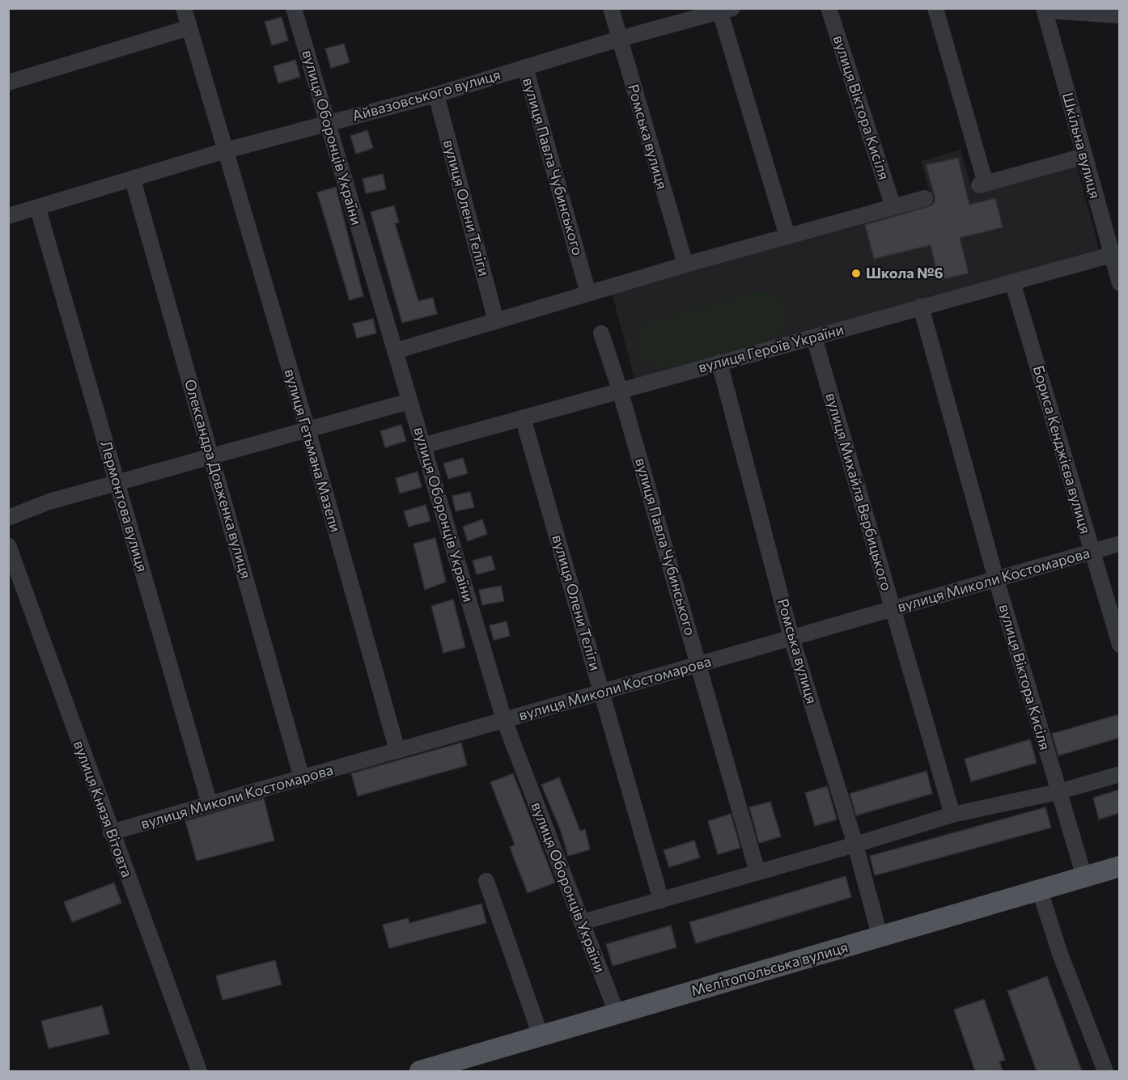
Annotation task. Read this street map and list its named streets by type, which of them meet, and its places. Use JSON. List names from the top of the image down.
{
  "streets": {
    "main road": ["Мелітопольська вулиця"],
    "street": [
      "Айвазовського вулиця",
      "вулиця Віктора Кисіля",
      "Ромська вулиця",
      "вулиця Оборонців України",
      "Шкільна вулиця",
      "вулиця Павла Чубинського",
      "вулиця Олени Теліги",
      "вулиця Героїв України",
      "Бориса Кенджієва вулиця",
      "вулиця Гетьмана Мазепи",
      "Олександра Довженка вулиця",
      "вулиця Михайла Вербицького",
      "Лермонтова вулиця",
      "вулиця Миколи Костомарова",
      "вулиця Князя Вітовта"
    ]
  },
  "crossings": [
    ["Айвазовського вулиця", "Ромська вулиця"],
    ["Айвазовського вулиця", "вулиця Оборонців України"],
    ["Айвазовського вулиця", "вулиця Павла Чубинського"],
    ["Айвазовського вулиця", "вулиця Олени Теліги"],
    ["Айвазовського вулиця", "вулиця Гетьмана Мазепи"],
    ["Айвазовського вулиця", "Олександра Довженка вулиця"],
    ["Айвазовського вулиця", "Лермонтова вулиця"],
    ["вулиця Віктора Кисіля", "вулиця Героїв України"],
    ["вулиця Віктора Кисіля", "вулиця Миколи Костомарова"],
    ["вулиця Віктора Кисіля", "Мелітопольська вулиця"],
    ["Ромська вулиця", "вулиця Героїв України"],
    ["Ромська вулиця", "вулиця Миколи Костомарова"],
    ["Ромська вулиця", "Мелітопольська вулиця"],
    ["вулиця Оборонців України", "вулиця Героїв України"],
    ["вулиця Оборонців України", "вулиця Миколи Костомарова"],
    ["вулиця Оборонців України", "Мелітопольська вулиця"],
    ["Шкільна вулиця", "вулиця Героїв України"],
    ["вулиця Павла Чубинського", "вулиця Героїв України"],
    ["вулиця Павла Чубинського", "вулиця Миколи Костомарова"],
    ["вулиця Олени Теліги", "вулиця Героїв України"],
    ["вулиця Олени Теліги", "вулиця Миколи Костомарова"],
    ["вулиця Героїв України", "Бориса Кенджієва вулиця"],
    ["вулиця Героїв України", "вулиця Михайла Вербицького"],
    ["Бориса Кенджієва вулиця", "вулиця Миколи Костомарова"],
    ["вулиця Гетьмана Мазепи", "вулиця Миколи Костомарова"],
    ["Олександра Довженка вулиця", "вулиця Миколи Костомарова"],
    ["вулиця Михайла Вербицького", "вулиця Миколи Костомарова"],
    ["Лермонтова вулиця", "вулиця Миколи Костомарова"],
    ["вулиця Миколи Костомарова", "вулиця Князя Вітовта"]
  ],
  "places": ["Школа №6"]
}
